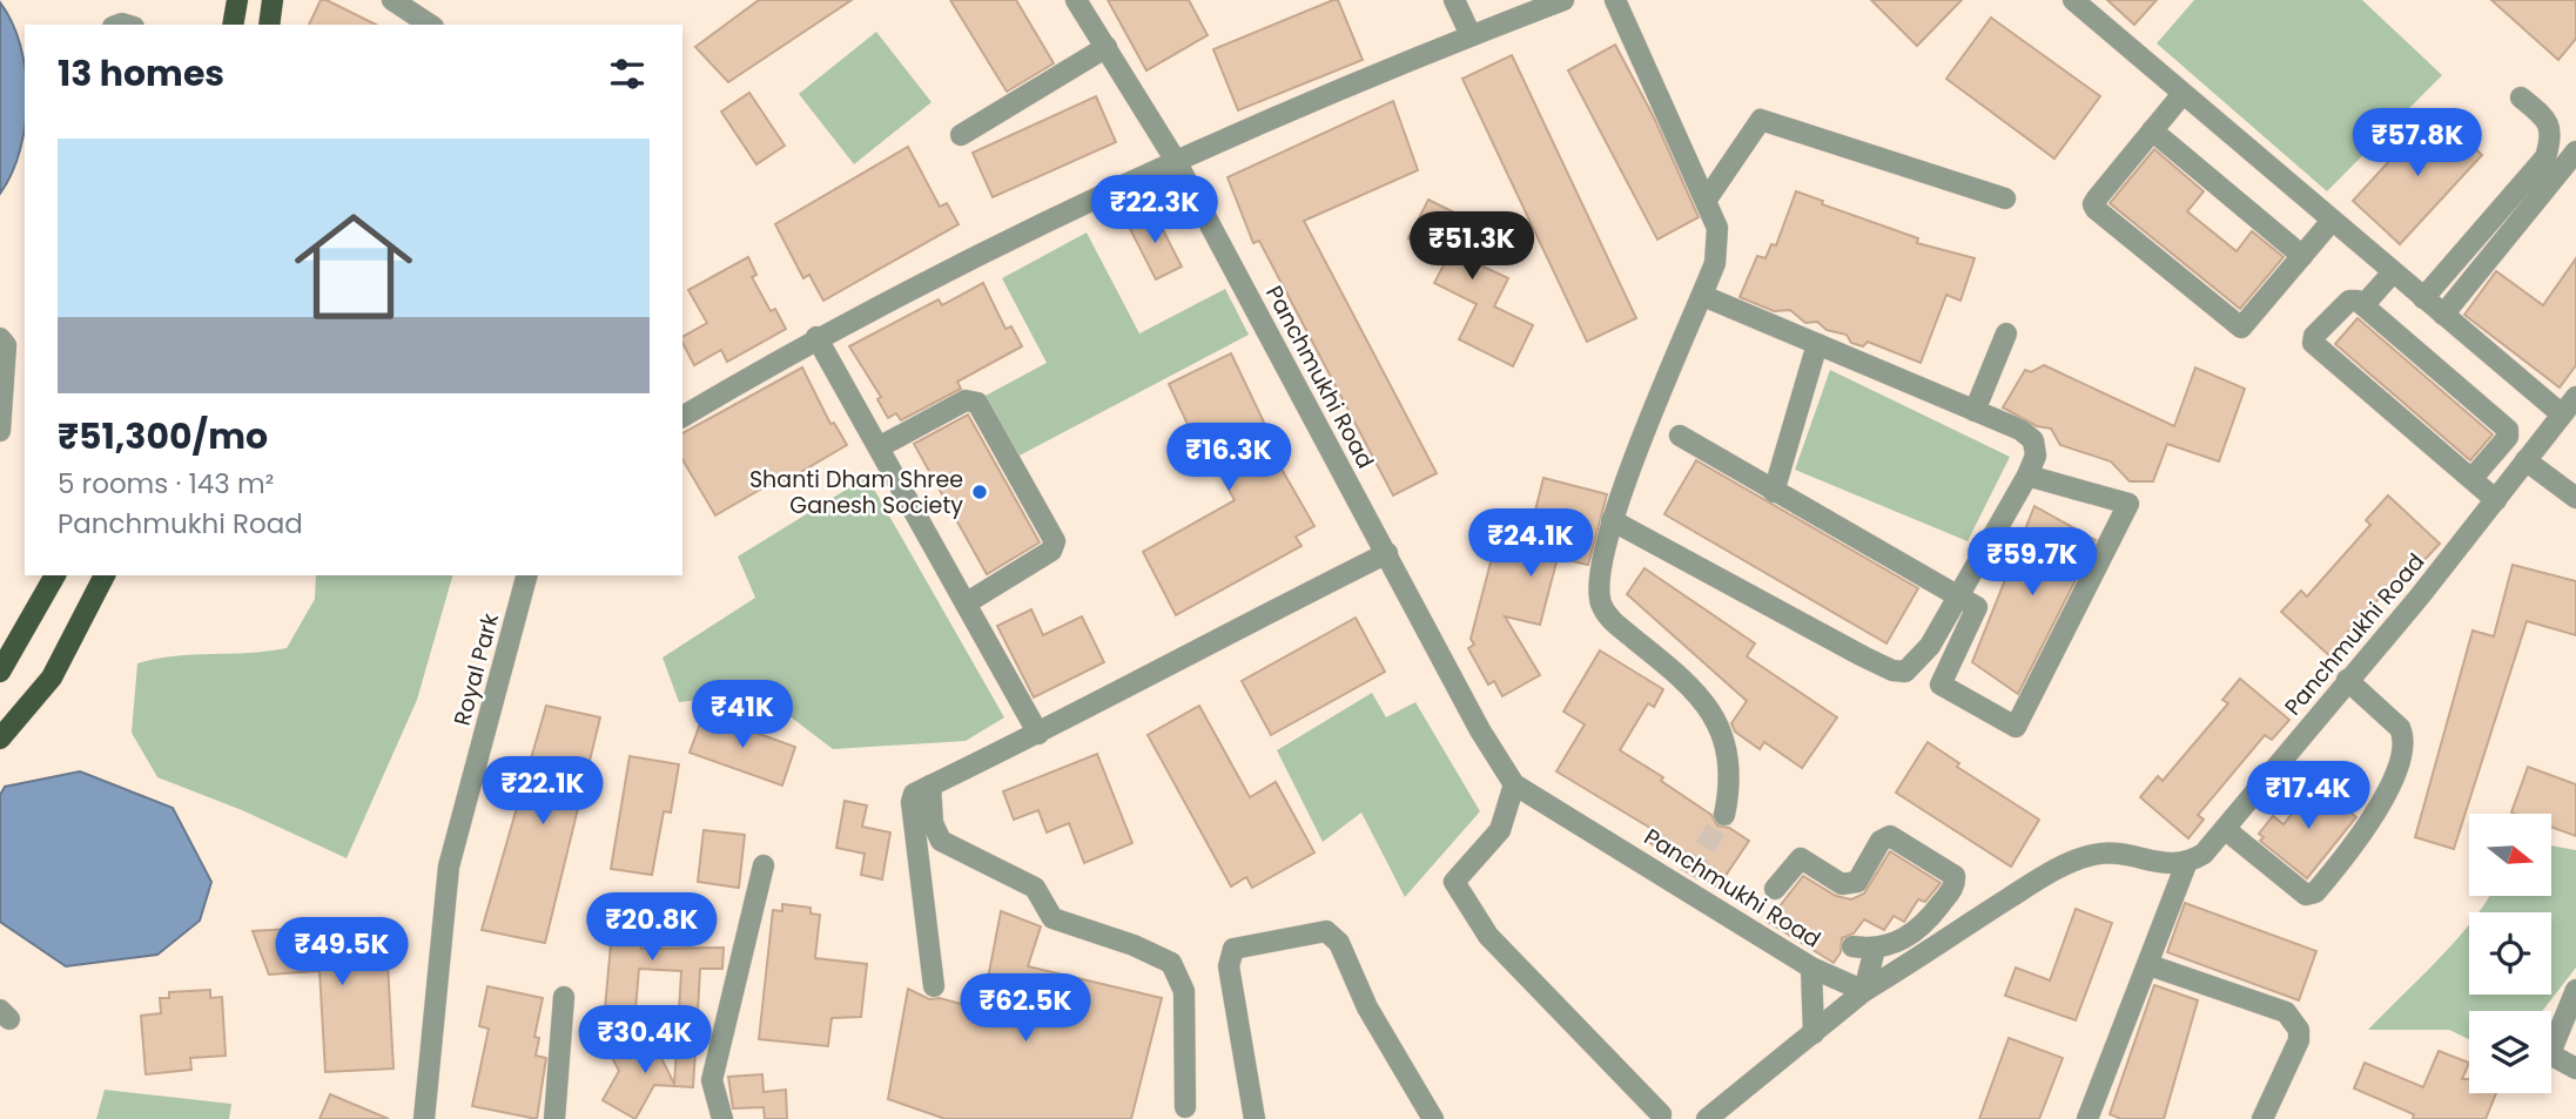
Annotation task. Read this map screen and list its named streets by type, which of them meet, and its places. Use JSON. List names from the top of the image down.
{
  "streets": {
    "street": ["Panchmukhi Road", "Royal Park"]
  },
  "places": ["Shanti Dham Shree Ganesh Society"],
  "north": "right",
  "page": {
    "heading": "13 homes",
    "price": [
      "₹57.8K",
      "₹22.3K",
      "₹51.3K",
      "₹16.3K",
      "₹24.1K",
      "₹59.7K",
      "₹41K",
      "₹22.1K",
      "₹17.4K",
      "₹20.8K",
      "₹49.5K",
      "₹62.5K",
      "₹30.4K"
    ],
    "list": [
      {
        "name": "₹51,300/mo",
        "note": "5 rooms · 143 m² · Panchmukhi Road"
      }
    ]
  }
}
